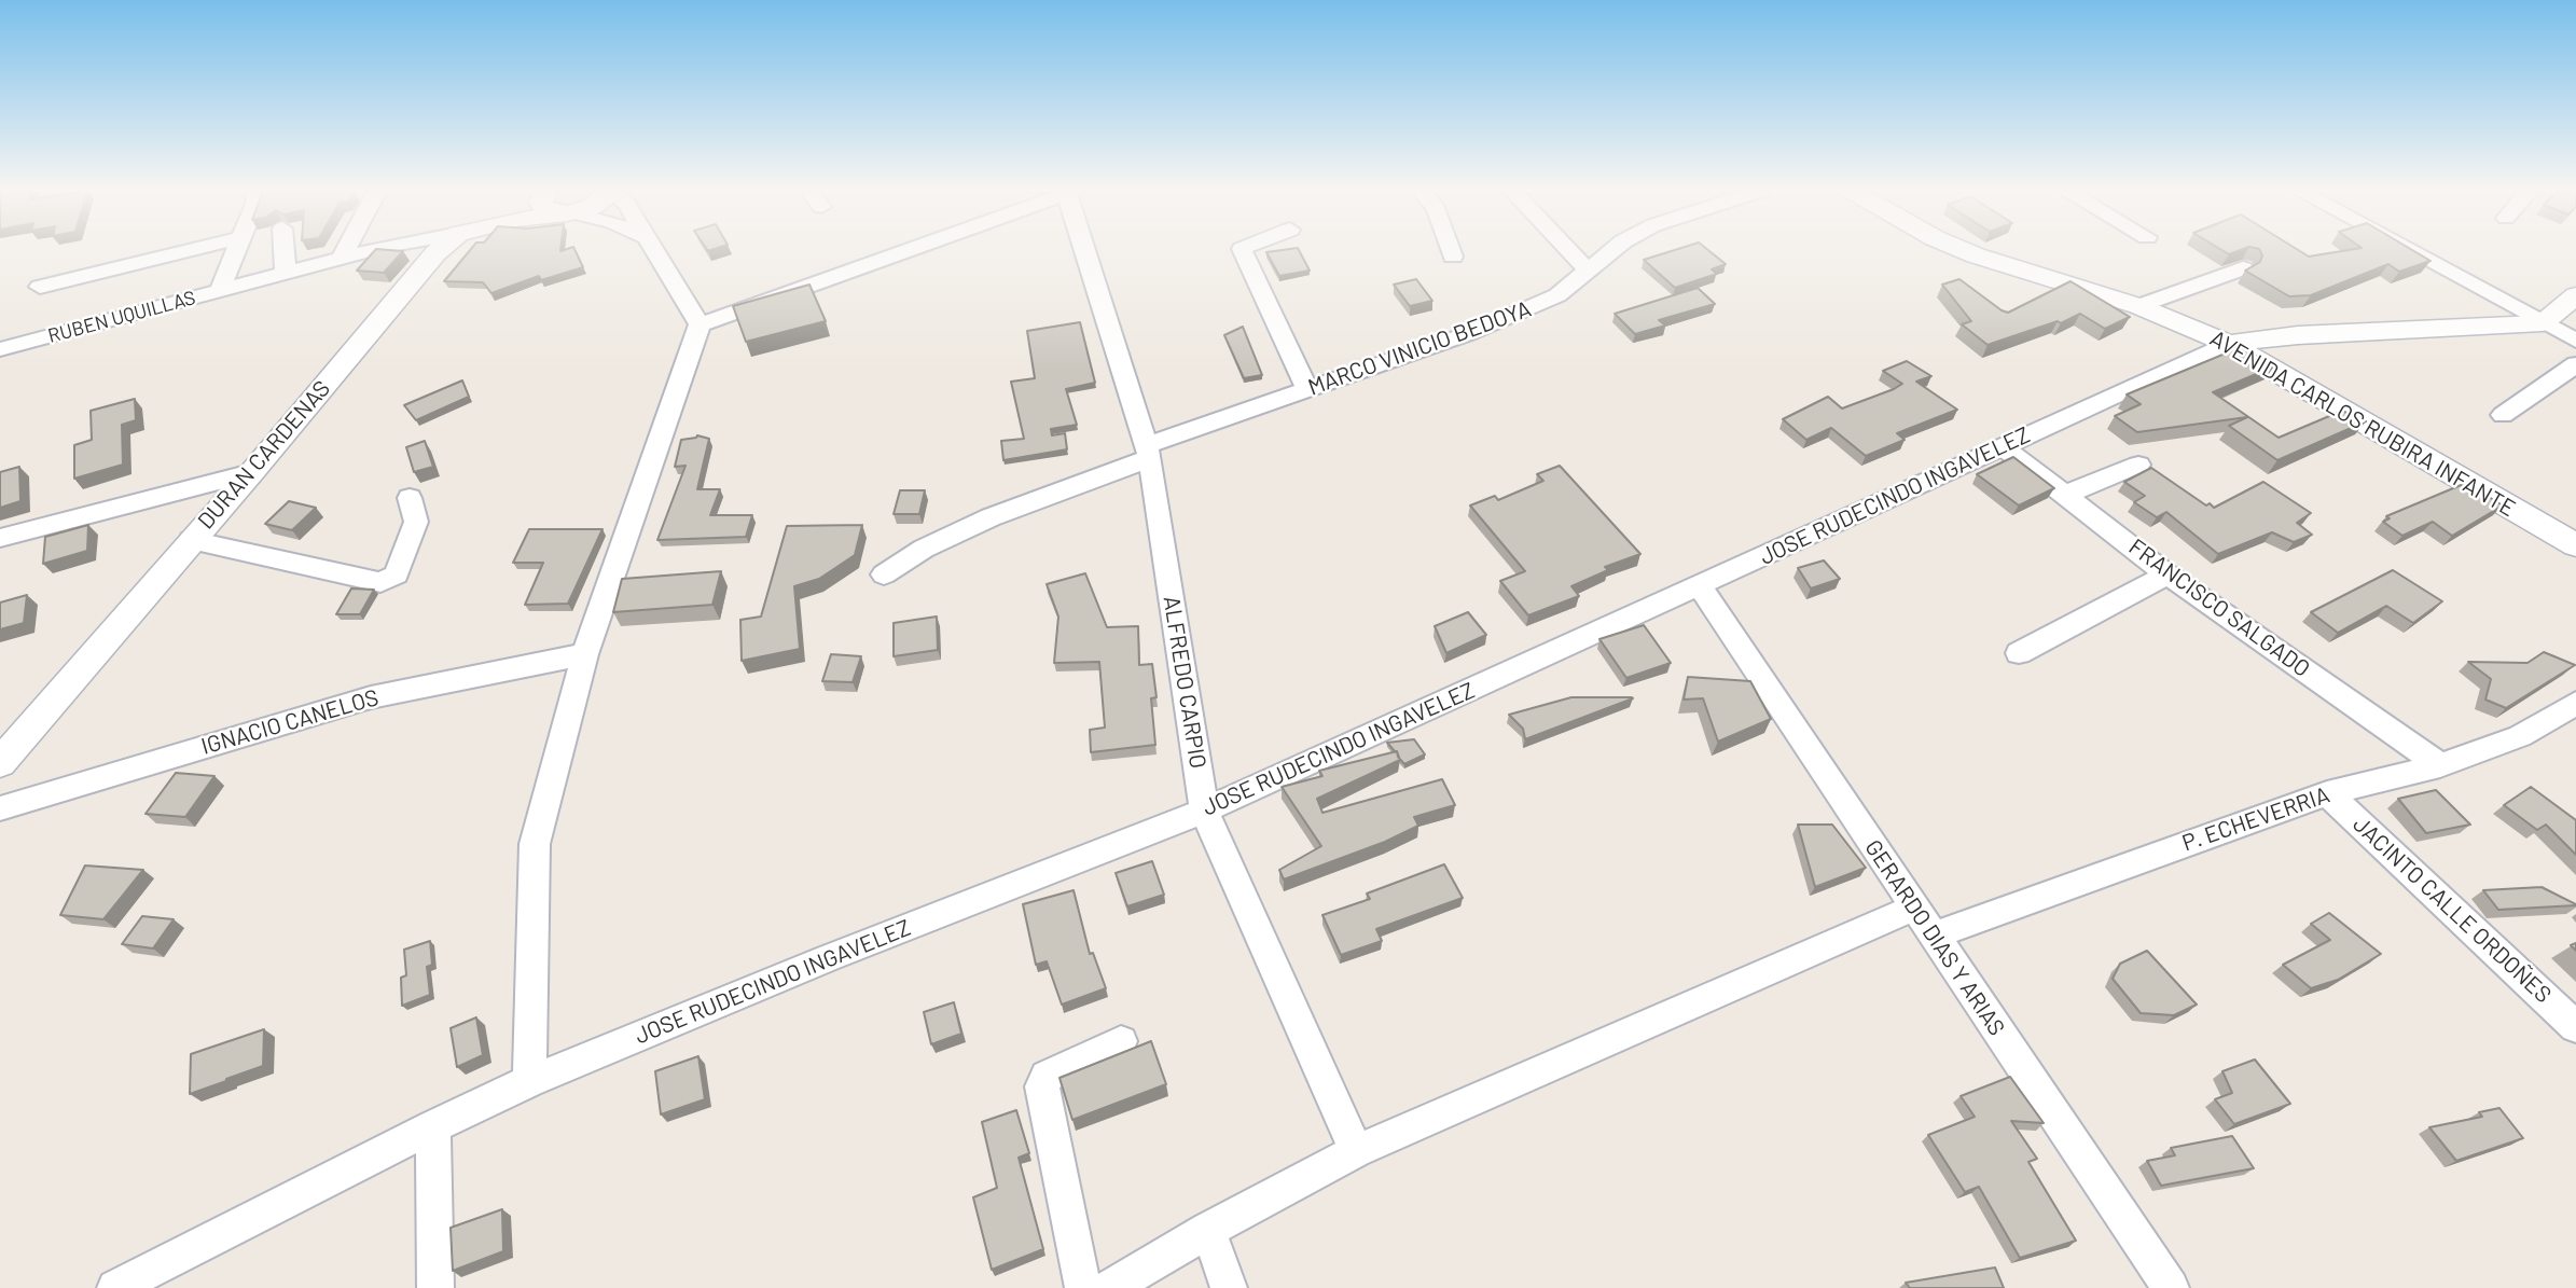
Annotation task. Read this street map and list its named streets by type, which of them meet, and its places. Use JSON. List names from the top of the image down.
{
  "streets": {
    "street": [
      "RUBEN UQUILLAS",
      "MARCO VINICIO BEDOYA",
      "AVENIDA CARLOS RUBIRA INFANTE",
      "DURAN CARDENAS",
      "JOSE RUDECINDO INGAVELEZ",
      "FRANCISCO SALGADO",
      "ALFREDO CARPIO",
      "IGNACIO CANELOS",
      "P. ECHEVERRIA",
      "JACINTO CALLE ORDOÑES",
      "GERARDO DIAS Y ARIAS"
    ]
  },
  "crossings": [
    ["MARCO VINICIO BEDOYA", "ALFREDO CARPIO"],
    ["AVENIDA CARLOS RUBIRA INFANTE", "JOSE RUDECINDO INGAVELEZ"],
    ["JOSE RUDECINDO INGAVELEZ", "FRANCISCO SALGADO"],
    ["JOSE RUDECINDO INGAVELEZ", "ALFREDO CARPIO"],
    ["JOSE RUDECINDO INGAVELEZ", "GERARDO DIAS Y ARIAS"],
    ["FRANCISCO SALGADO", "P. ECHEVERRIA"],
    ["P. ECHEVERRIA", "JACINTO CALLE ORDOÑES"],
    ["P. ECHEVERRIA", "GERARDO DIAS Y ARIAS"]
  ]
}
